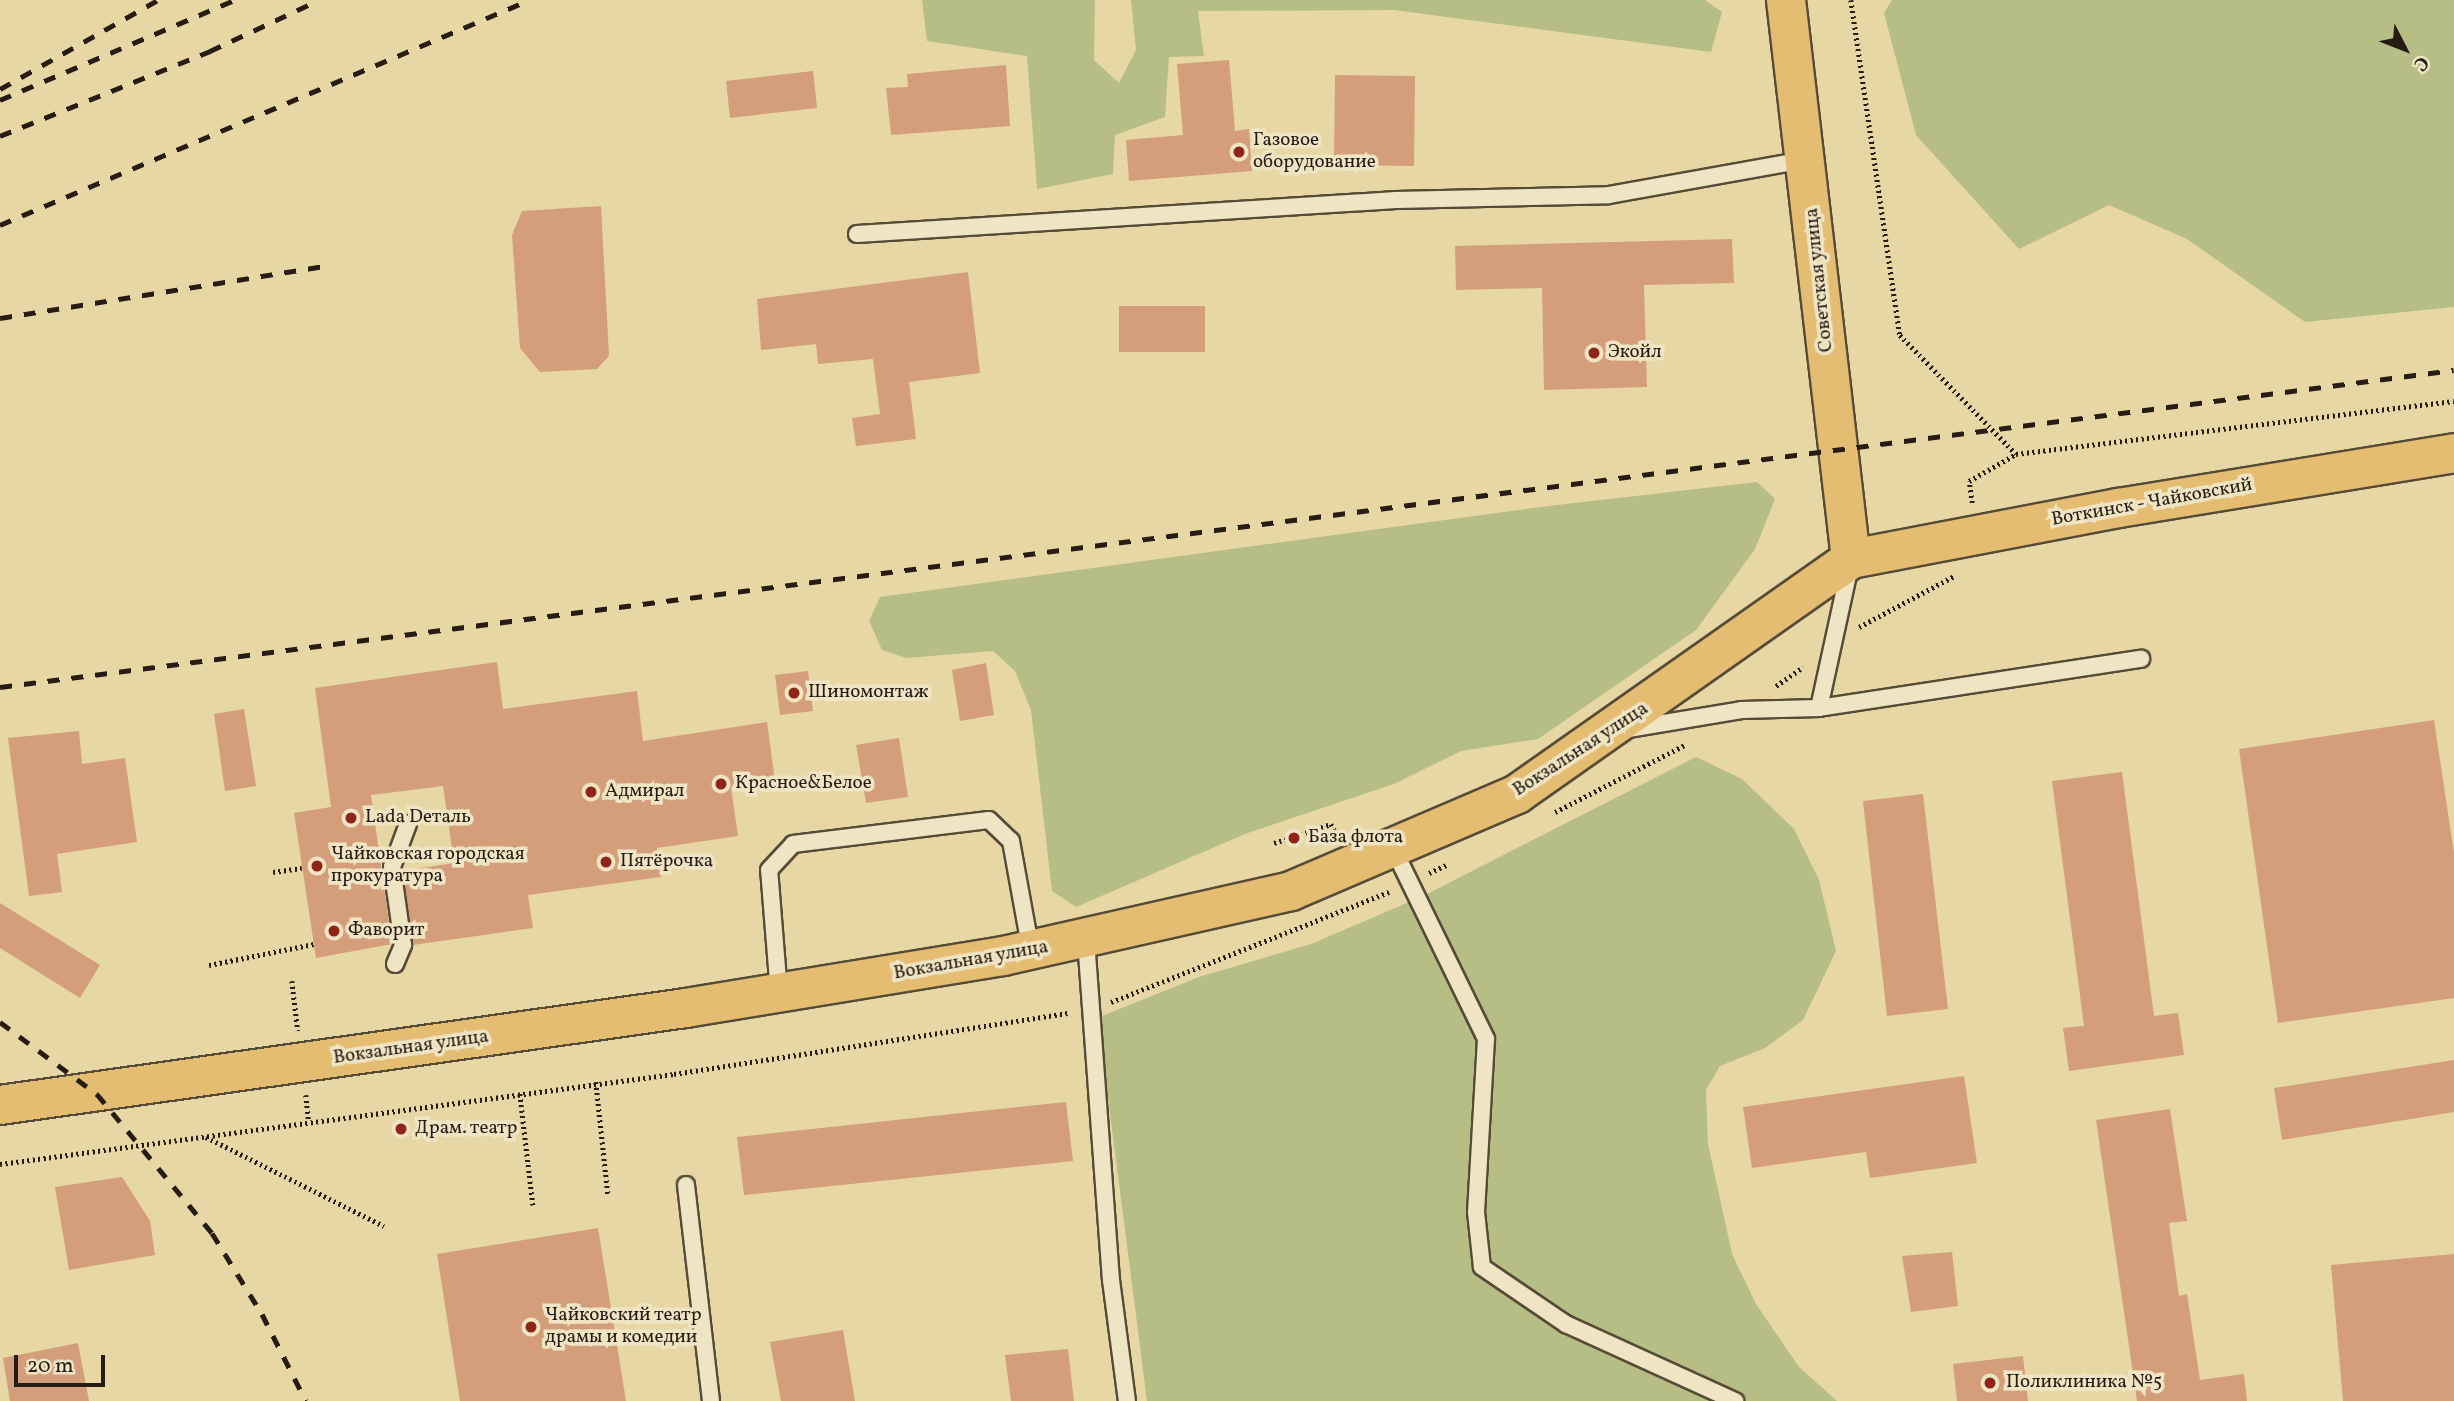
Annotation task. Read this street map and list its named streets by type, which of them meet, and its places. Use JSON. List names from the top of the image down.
{
  "streets": {
    "main road": ["Советская улица", "Воткинск - Чайковский", "Вокзальная улица"]
  },
  "crossings": [
    ["Советская улица", "Воткинск - Чайковский"],
    ["Советская улица", "Вокзальная улица"],
    ["Воткинск - Чайковский", "Вокзальная улица"]
  ],
  "places": [
    "Газовое оборудование",
    "Экойл",
    "Шиномонтаж",
    "Красное&Белое",
    "Адмирал",
    "Lada Dеталь",
    "База флота",
    "Пятёрочка",
    "Чайковская городская прокуратура",
    "Фаворит",
    "Драм. театр",
    "Чайковский театр драмы и комедии",
    "Поликлиника №5"
  ],
  "scale_bar": "20 m",
  "north": "bottom right"
}
